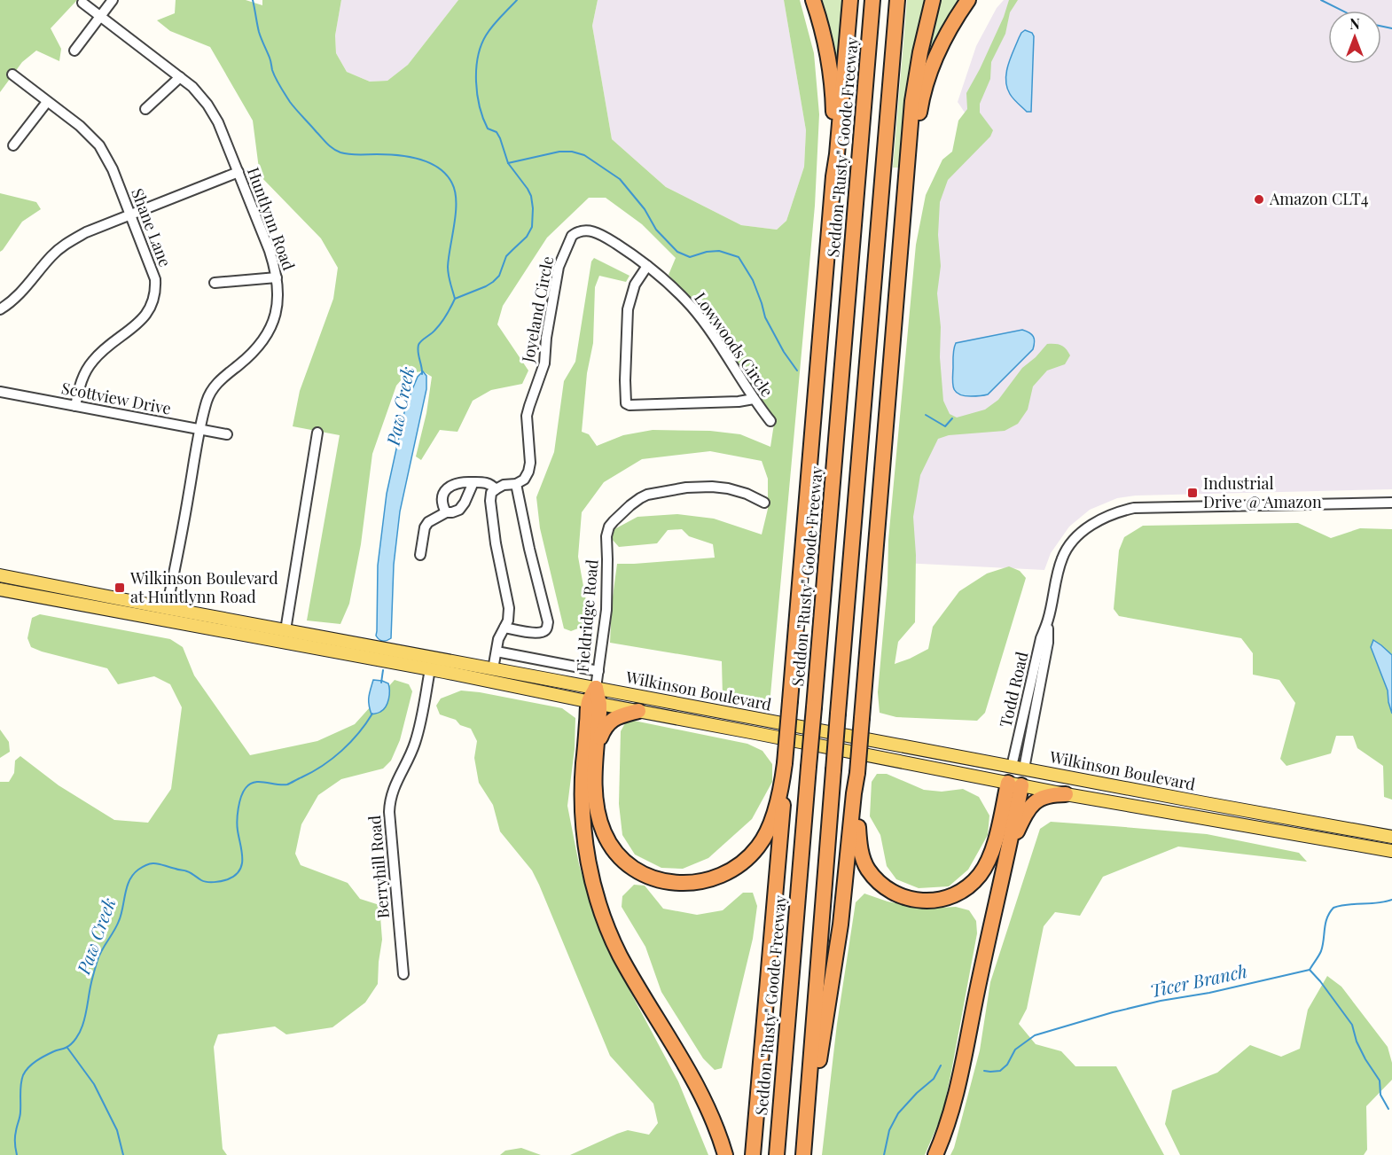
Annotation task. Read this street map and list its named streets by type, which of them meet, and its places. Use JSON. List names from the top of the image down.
{
  "streets": {
    "highway": ["Seddon \"Rusty\" Goode Freeway"],
    "main road": ["Wilkinson Boulevard"],
    "street": [
      "Huntlynn Road",
      "Shane Lane",
      "Joyeland Circle",
      "Lowwoods Circle",
      "Scottview Drive",
      "Fieldridge Road",
      "Todd Road",
      "Berryhill Road"
    ]
  },
  "crossings": [
    ["Huntlynn Road", "Scottview Drive"],
    ["Huntlynn Road", "Wilkinson Boulevard"],
    ["Shane Lane", "Scottview Drive"],
    ["Joyeland Circle", "Lowwoods Circle"],
    ["Fieldridge Road", "Wilkinson Boulevard"],
    ["Todd Road", "Wilkinson Boulevard"],
    ["Wilkinson Boulevard", "Berryhill Road"]
  ],
  "water": ["Paw Creek", "Ticer Branch"],
  "places": {
    "other": ["Amazon CLT4"],
    "transit": ["Industrial Drive @ Amazon", "Wilkinson Boulevard at Huntlynn Road"]
  },
  "north": "top"
}
